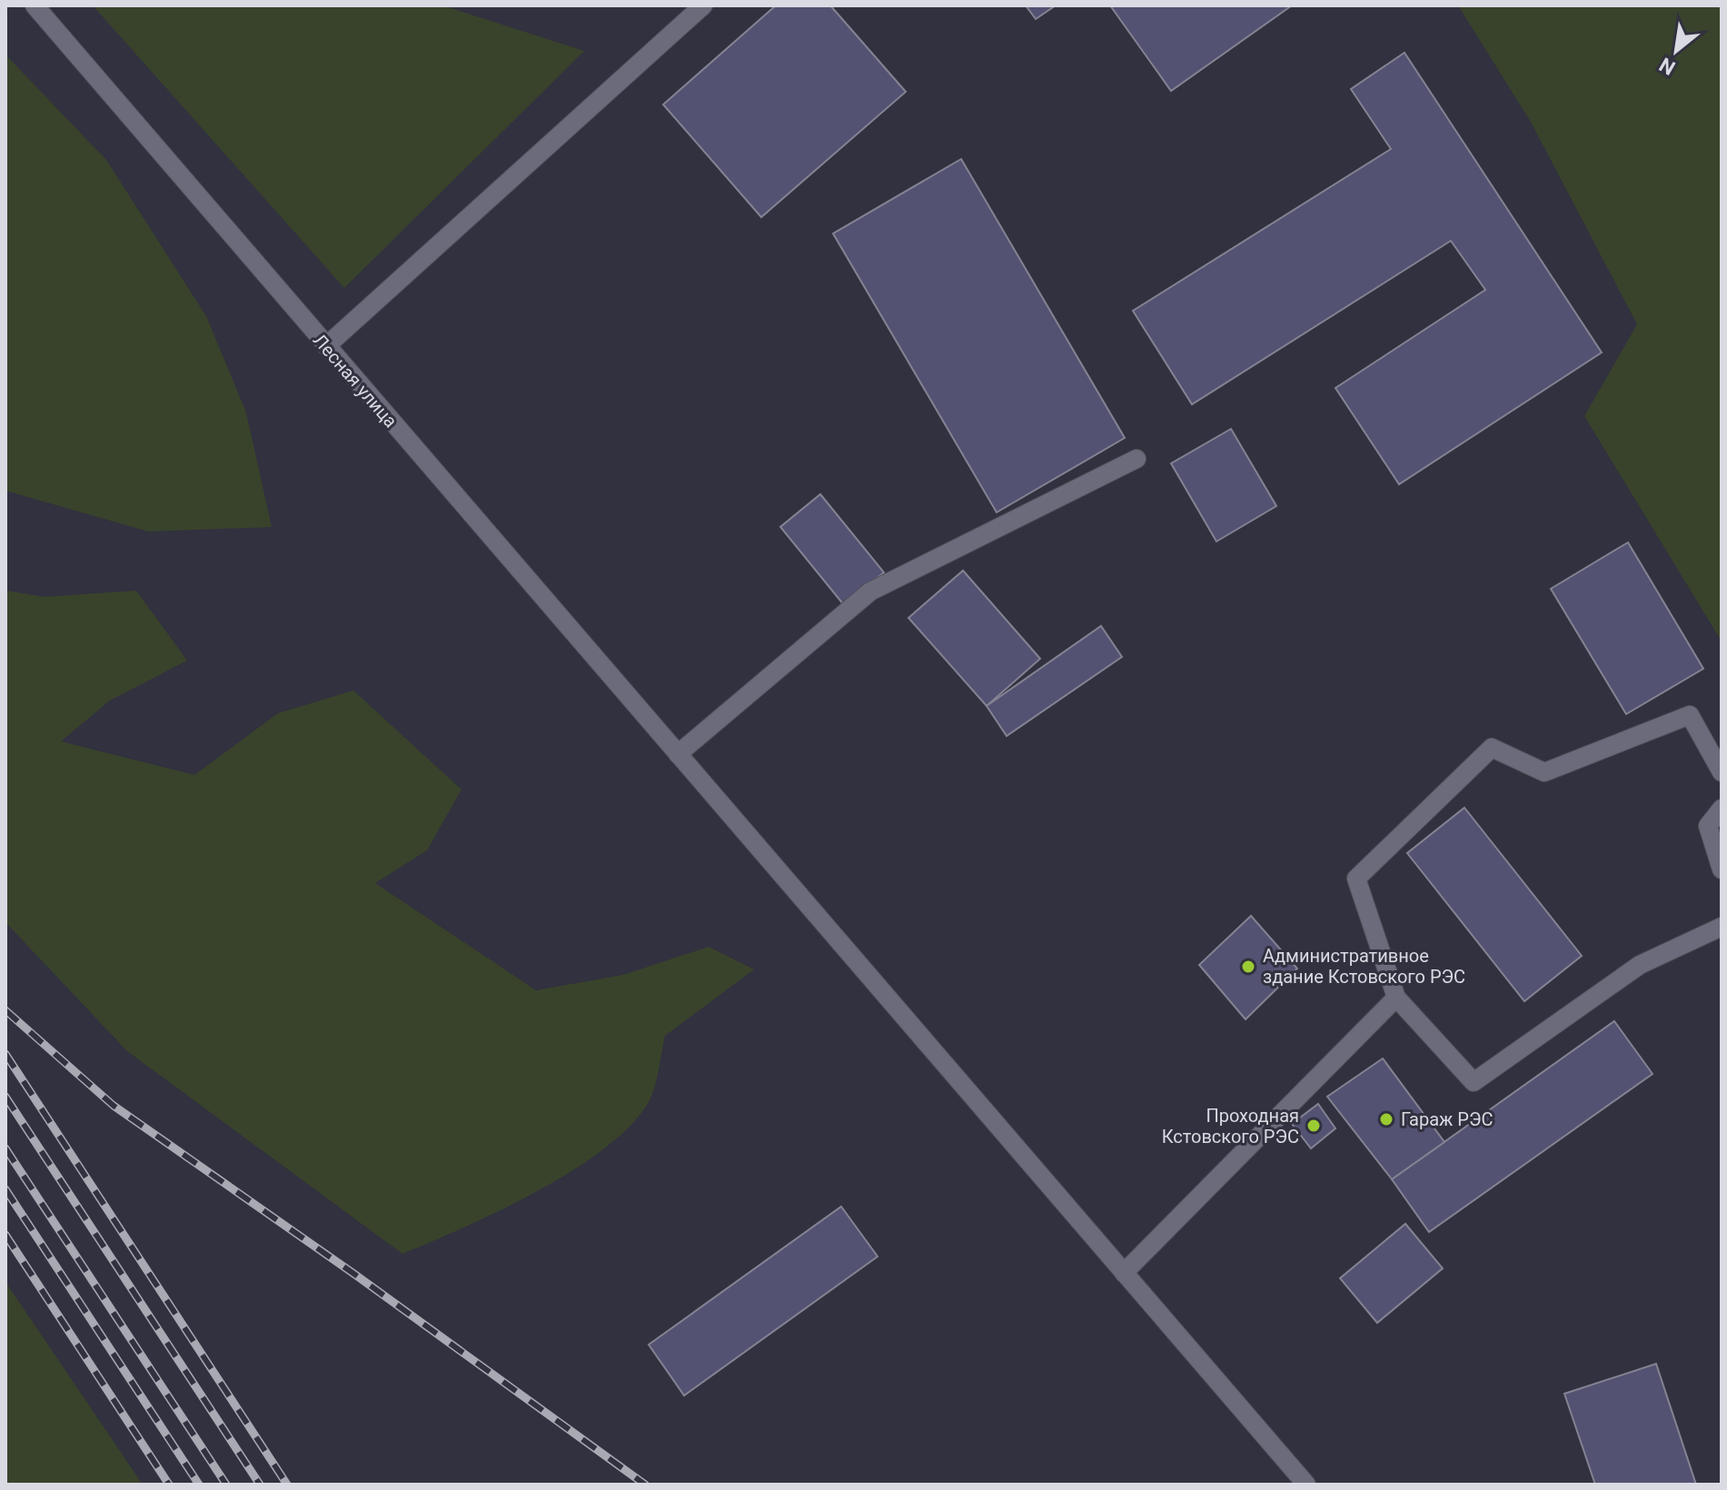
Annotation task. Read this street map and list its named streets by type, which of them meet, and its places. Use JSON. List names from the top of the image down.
{
  "streets": {
    "street": ["Лесная улица"]
  },
  "places": ["Административное здание Кстовского РЭС", "Гараж РЭС", "Проходная Кстовского РЭС"],
  "north": "bottom left"
}
